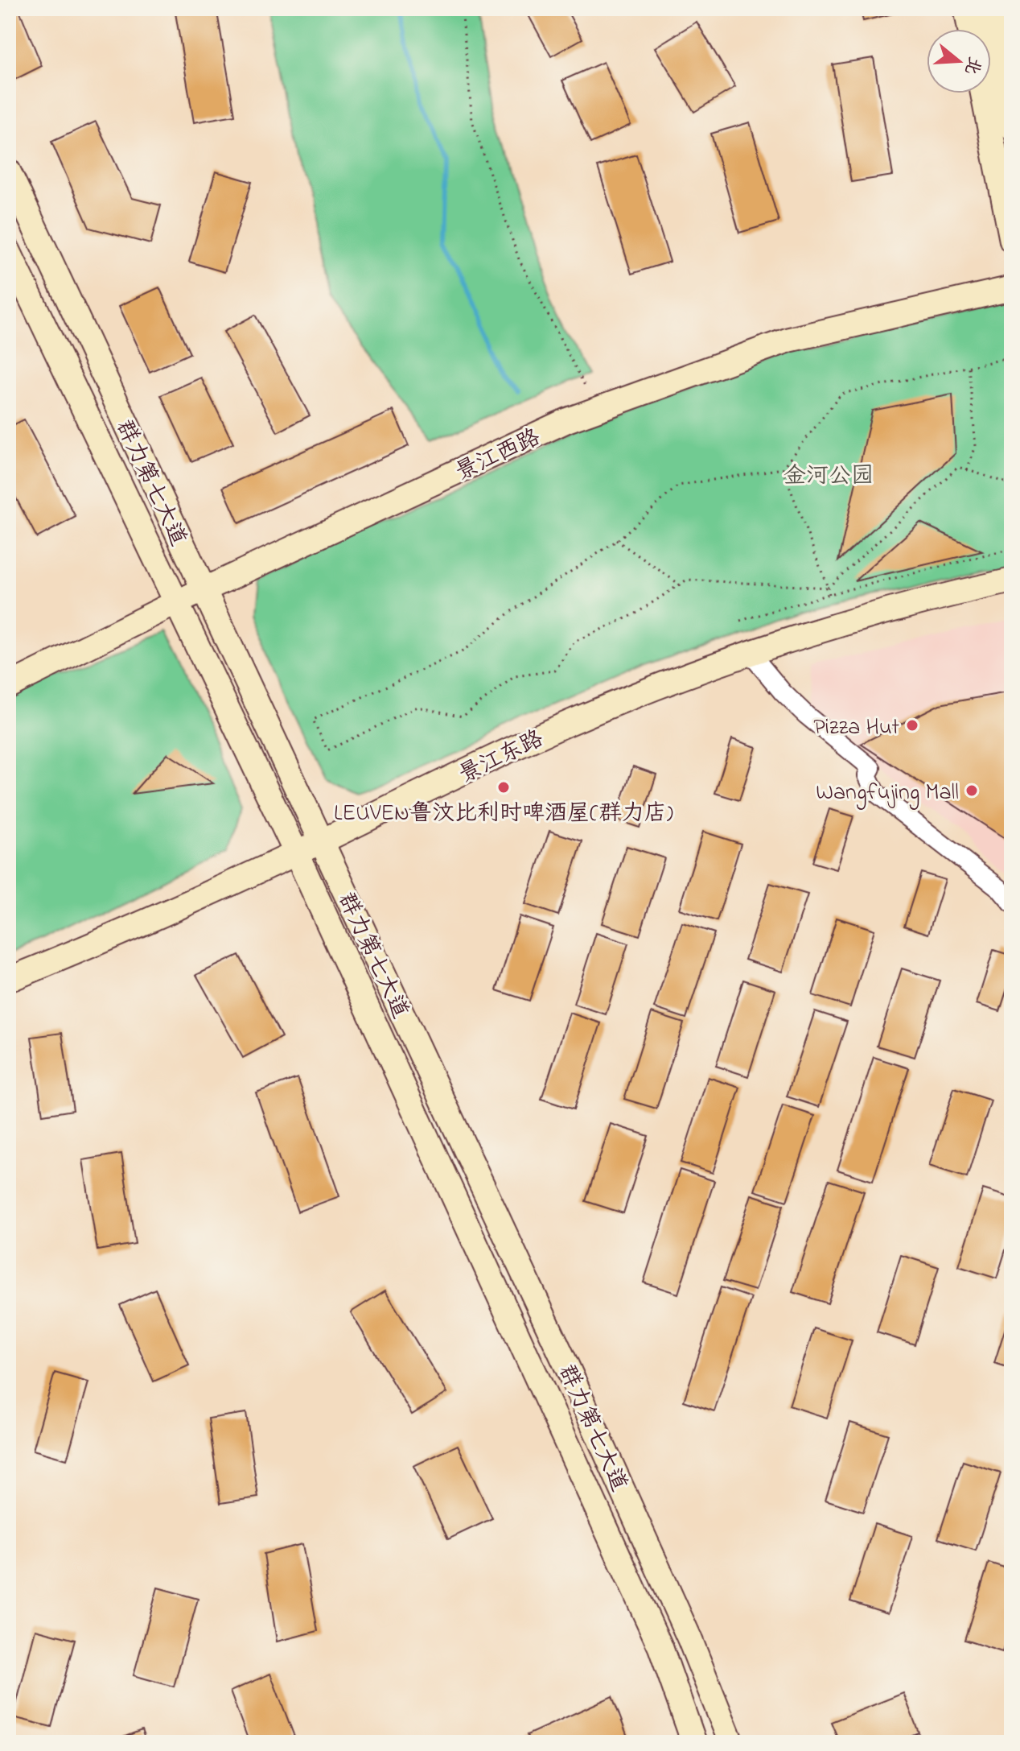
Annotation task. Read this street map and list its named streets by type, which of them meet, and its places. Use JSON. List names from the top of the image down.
{
  "streets": {
    "main road": ["景江西路", "群力第七大道", "景江东路"]
  },
  "crossings": [
    ["景江西路", "群力第七大道"],
    ["群力第七大道", "景江东路"]
  ],
  "parks": ["金河公园"],
  "places": ["Pizza Hut", "LEUVEN鲁汶比利时啤酒屋(群力店)", "Wangfujing Mall"],
  "north": "right"
}
